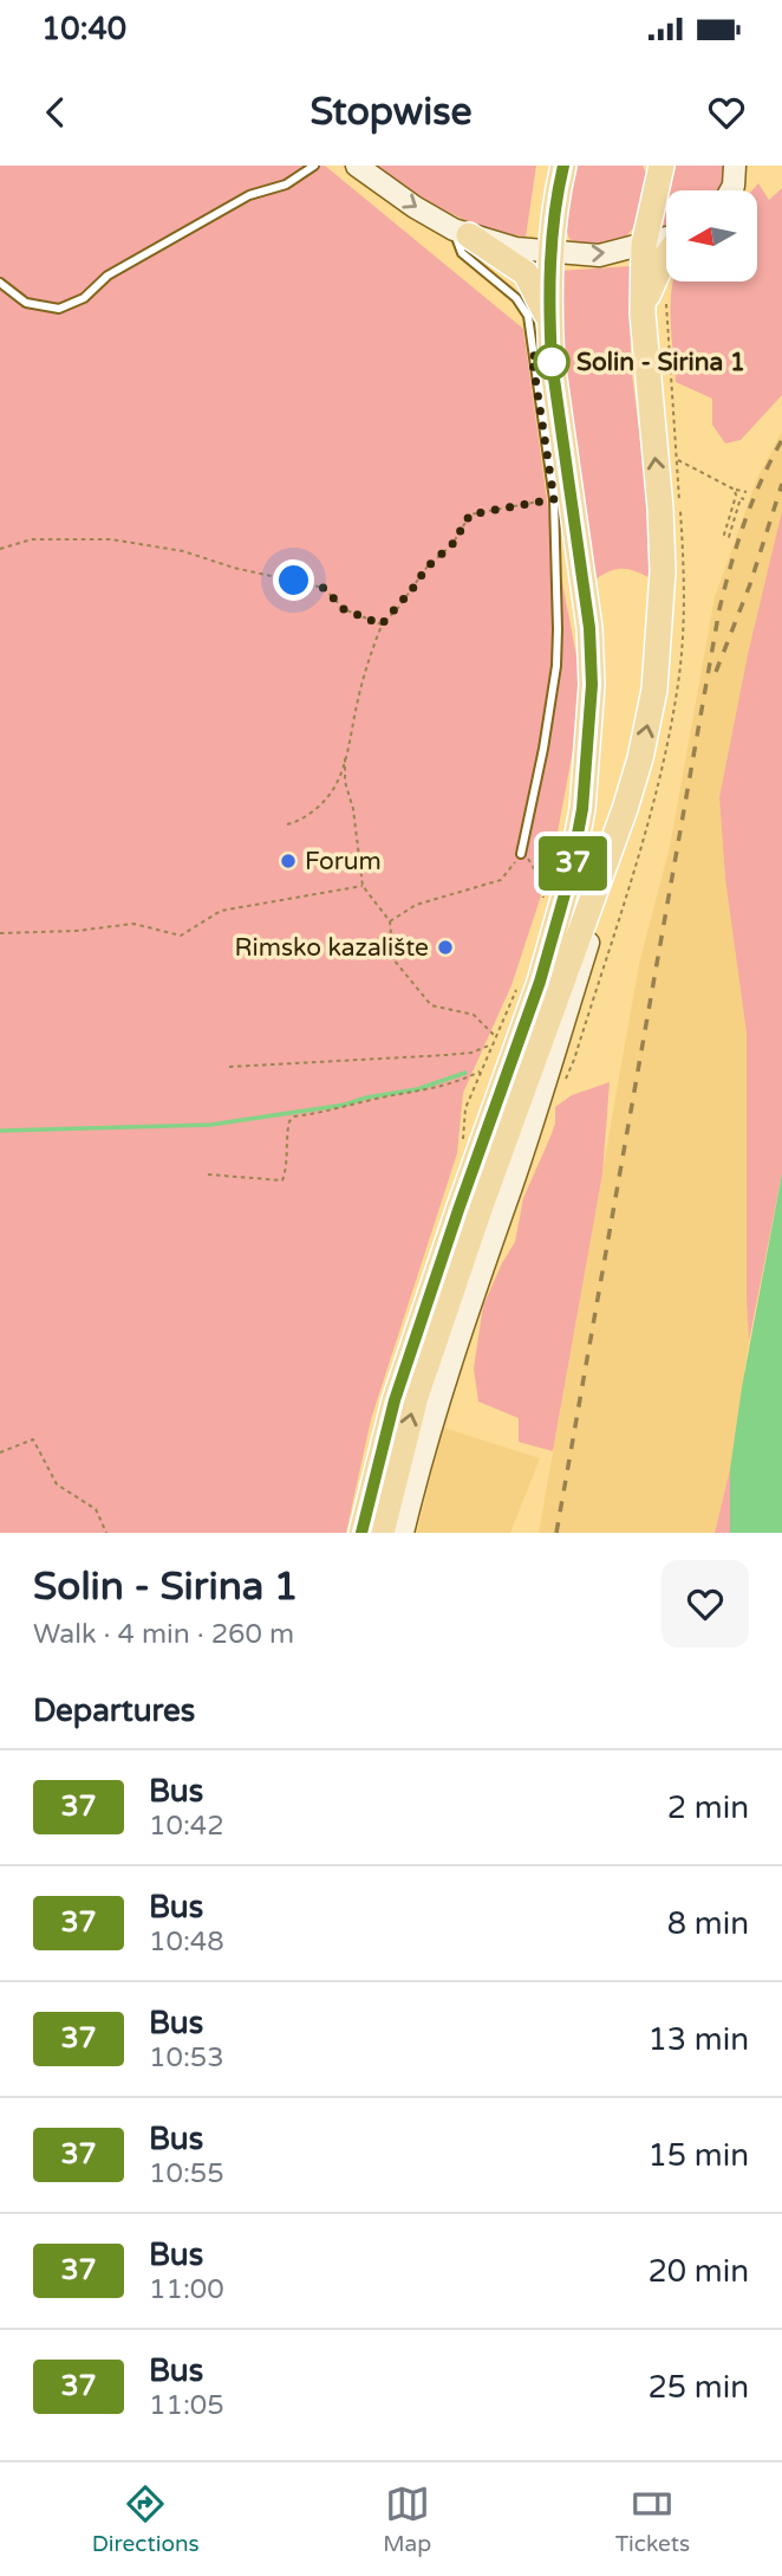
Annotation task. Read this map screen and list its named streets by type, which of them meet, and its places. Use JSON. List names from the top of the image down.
{
  "places": ["Solin - Sirina 1", "Forum", "Rimsko kazalište"],
  "lines": ["bus line 37"],
  "north": "left",
  "page": {
    "status": "10:40",
    "header": "Stopwise",
    "on_map": "37",
    "heading": [
      ["Solin - Sirina 1", "Walk · 4 min · 260 m"],
      "Departures"
    ],
    "list": [
      {
        "mark": "37",
        "name": "Bus",
        "note": "10:42",
        "value": "2 min"
      },
      {
        "mark": "37",
        "name": "Bus",
        "note": "10:48",
        "value": "8 min"
      },
      {
        "mark": "37",
        "name": "Bus",
        "note": "10:53",
        "value": "13 min"
      },
      {
        "mark": "37",
        "name": "Bus",
        "note": "10:55",
        "value": "15 min"
      },
      {
        "mark": "37",
        "name": "Bus",
        "note": "11:00",
        "value": "20 min"
      },
      {
        "mark": "37",
        "name": "Bus",
        "note": "11:05",
        "value": "25 min"
      }
    ],
    "tabs": ["Directions", "Map", "Tickets"]
  }
}
